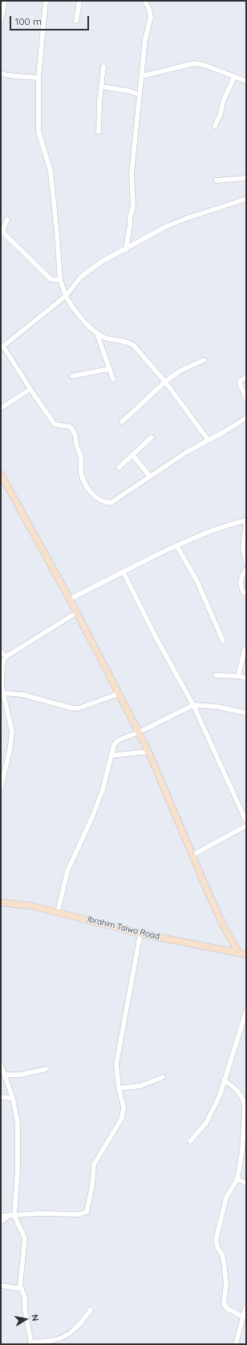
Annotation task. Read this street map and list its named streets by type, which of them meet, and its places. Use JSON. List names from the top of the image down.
{
  "streets": {
    "main road": ["Ibrahim Taiwo Road"]
  },
  "scale_bar": "100 m",
  "north": "right"
}
